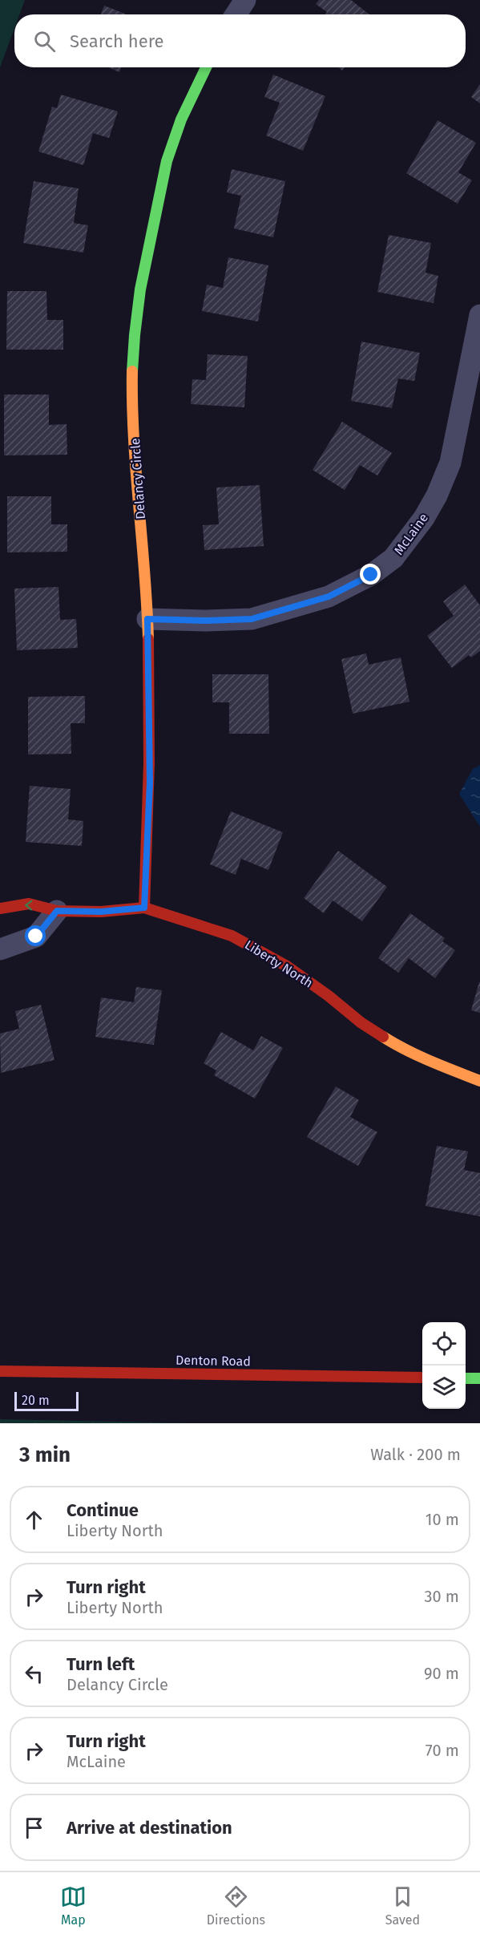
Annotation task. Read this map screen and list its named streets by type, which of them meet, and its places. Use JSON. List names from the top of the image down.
{
  "streets": {
    "street": [
      "Delancy Circle",
      "McLaine",
      "Liberty North",
      "Denton Road"
    ]
  },
  "crossings": [
    ["Delancy Circle", "McLaine"],
    ["Delancy Circle", "Liberty North"]
  ],
  "scale_bar": "20 m",
  "page": {
    "search": "Search here",
    "scale": "20 m",
    "heading": ["3 min", "Walk · 200 m"],
    "list": [
      ["Continue", "Liberty North", "10 m"],
      ["Turn right", "Liberty North", "30 m"],
      ["Turn left", "Delancy Circle", "90 m"],
      ["Turn right", "McLaine", "70 m"],
      "Arrive at destination"
    ],
    "nav": ["Map", "Directions", "Saved"]
  }
}
